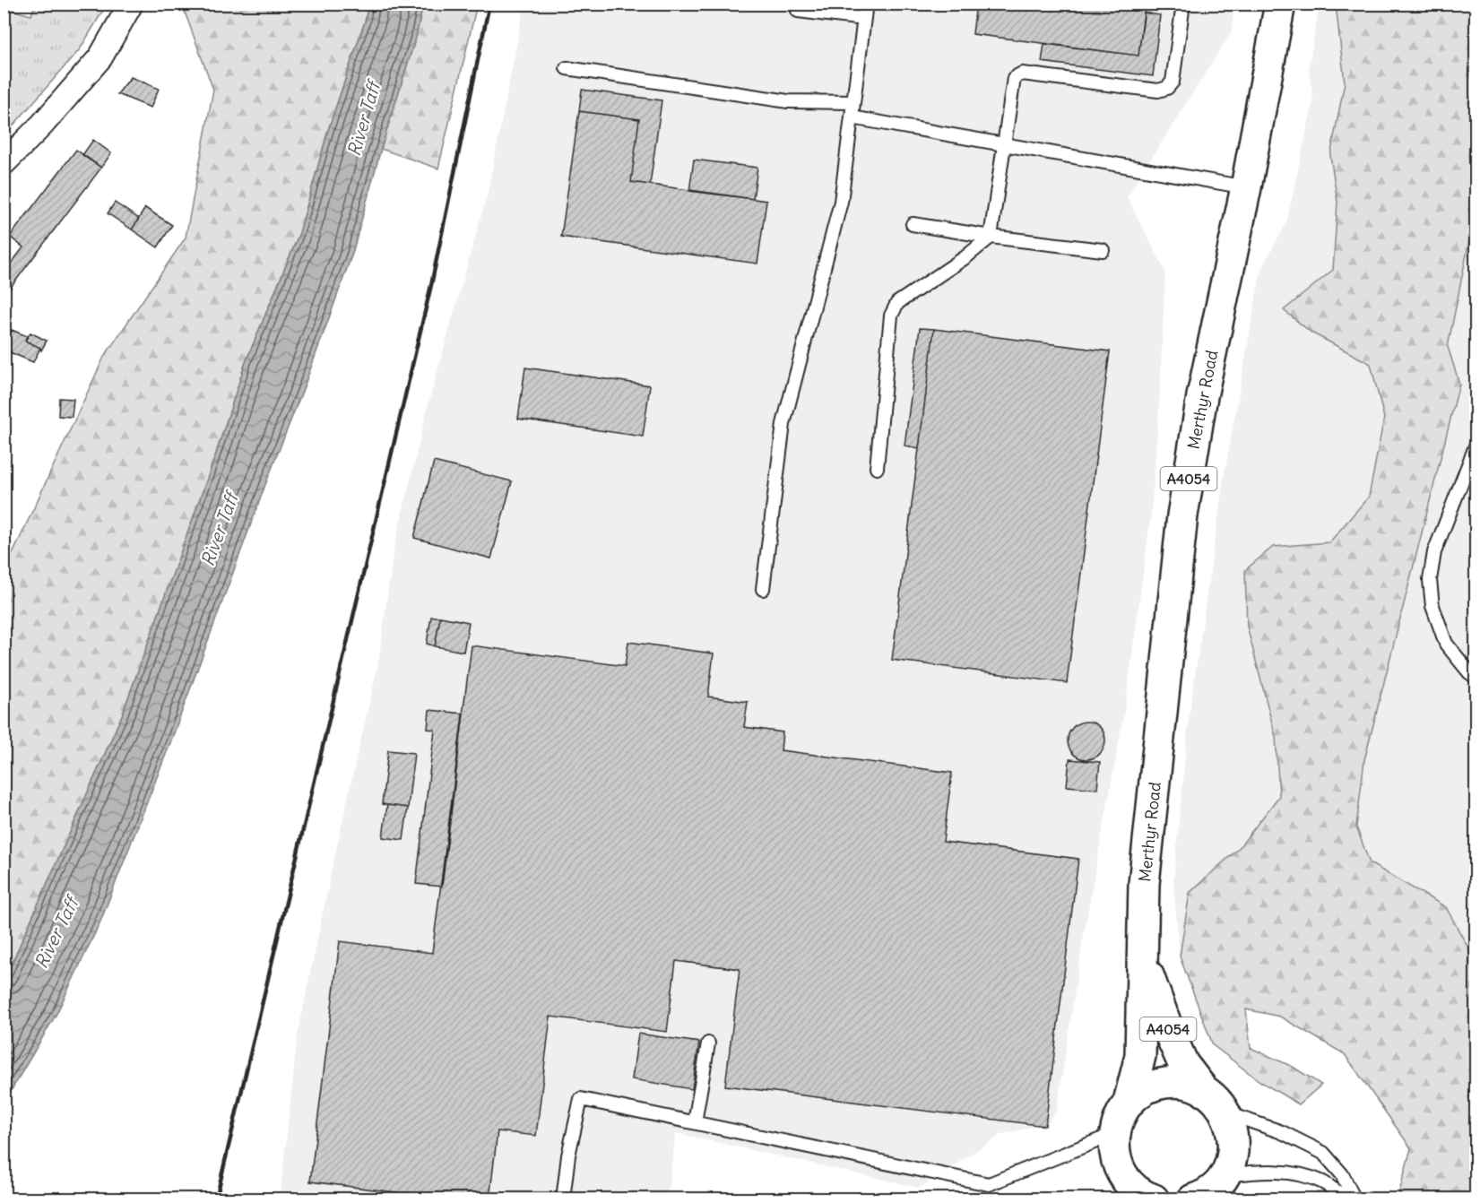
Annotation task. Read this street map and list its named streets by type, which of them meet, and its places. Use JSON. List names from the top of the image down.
{
  "streets": {
    "main road": ["Merthyr Road", "A4054"]
  },
  "water": ["River Taff"]
}
